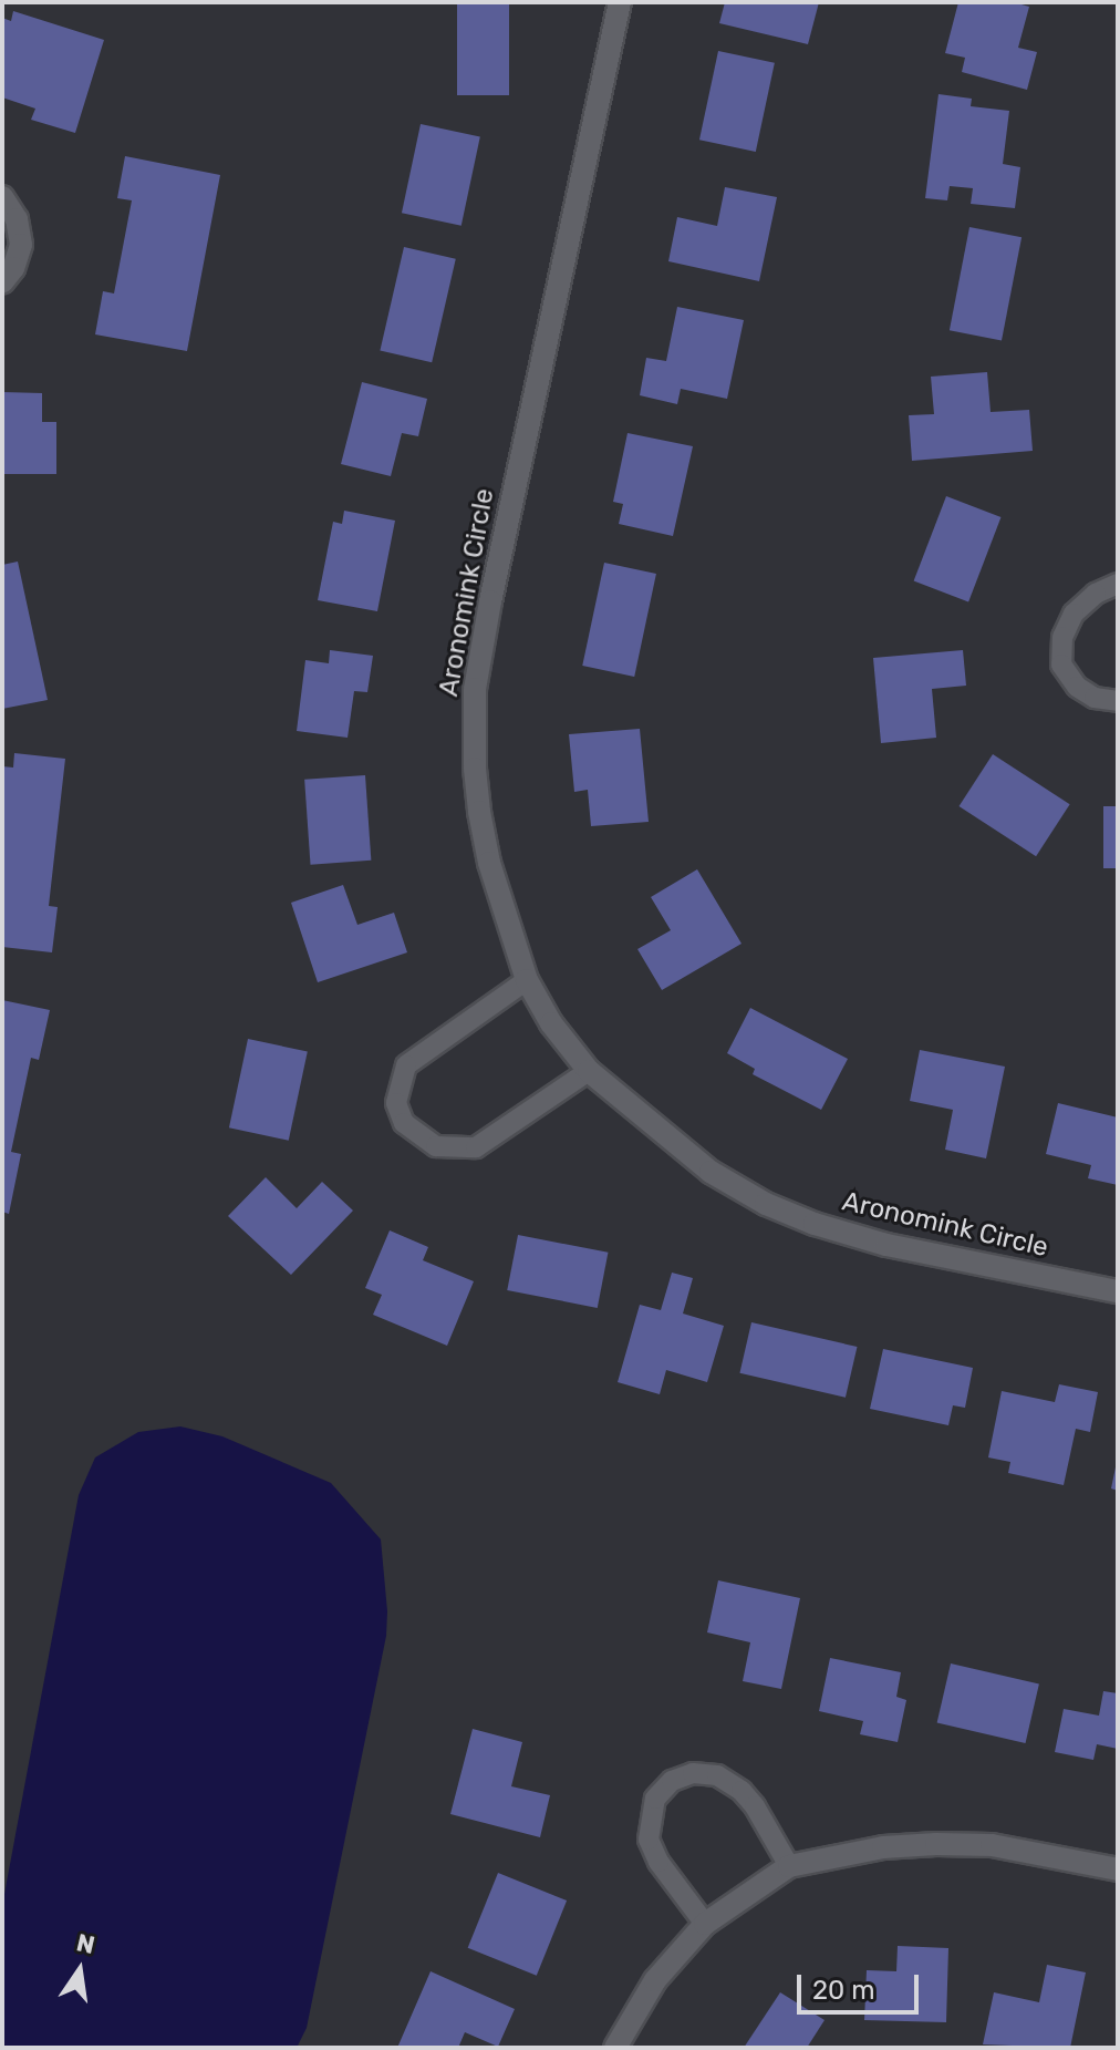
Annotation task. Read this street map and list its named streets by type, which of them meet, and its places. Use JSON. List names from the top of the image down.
{
  "streets": {
    "street": ["Aronomink Circle"]
  },
  "scale_bar": "20 m",
  "north": "top"
}
